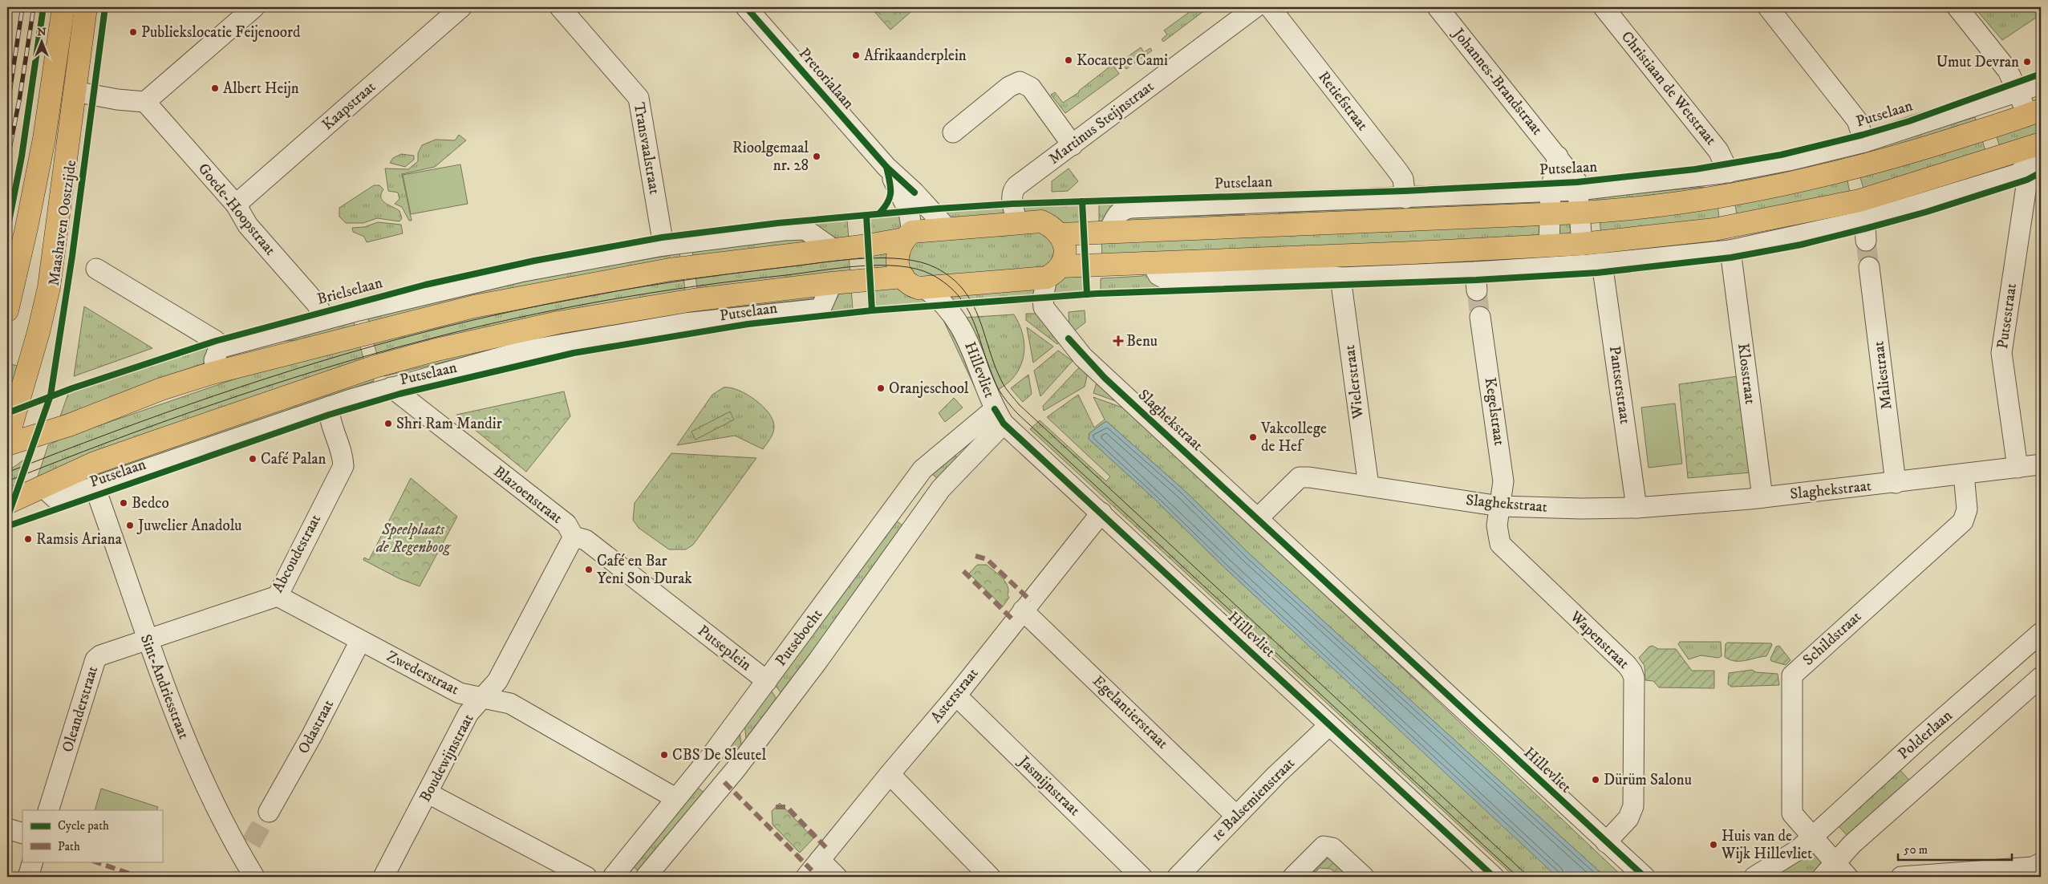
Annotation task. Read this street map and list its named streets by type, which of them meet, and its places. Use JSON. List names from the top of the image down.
{
  "streets": {
    "main road": ["Putselaan", "Maashaven Oostzijde"],
    "street": [
      "Pretorialaan",
      "Johannes-Brandstraat",
      "Christiaan de Wetstraat",
      "Retiefstraat",
      "Kaapstraat",
      "Martinus Steijnstraat",
      "Transvaalstraat",
      "Goede-Hoopstraat",
      "Putsestraat",
      "Hillevliet",
      "Klosstraat",
      "Maliestraat",
      "Wielerstraat",
      "Pantserstraat",
      "Kegelstraat",
      "Slaghekstraat",
      "Blazoenstraat",
      "Abcoudestraat",
      "Putsebocht",
      "Schildstraat",
      "Wapenstraat",
      "Putseplein",
      "Zwederstraat",
      "Sint-Andriesstraat",
      "Asterstraat",
      "Oleanderstraat",
      "Egelantierstraat",
      "Odastraat",
      "Polderlaan",
      "Boudewijnstraat",
      "Jasmijnstraat",
      "1e Balsemienstraat"
    ],
    "cycle path": ["Brielselaan"]
  },
  "crossings": [
    ["Johannes-Brandstraat", "Putselaan"],
    ["Christiaan de Wetstraat", "Putselaan"],
    ["Retiefstraat", "Putselaan"],
    ["Retiefstraat", "Martinus Steijnstraat"],
    ["Kaapstraat", "Goede-Hoopstraat"],
    ["Putselaan", "Blazoenstraat"],
    ["Putselaan", "Abcoudestraat"],
    ["Putselaan", "Sint-Andriesstraat"],
    ["Putsestraat", "Slaghekstraat"],
    ["Hillevliet", "Slaghekstraat"],
    ["Hillevliet", "Putsebocht"],
    ["Hillevliet", "Wapenstraat"],
    ["Hillevliet", "Asterstraat"],
    ["Hillevliet", "1e Balsemienstraat"],
    ["Klosstraat", "Slaghekstraat"],
    ["Maliestraat", "Slaghekstraat"],
    ["Wielerstraat", "Slaghekstraat"],
    ["Pantserstraat", "Slaghekstraat"],
    ["Kegelstraat", "Slaghekstraat"],
    ["Kegelstraat", "Wapenstraat"],
    ["Slaghekstraat", "Schildstraat"],
    ["Slaghekstraat", "Wapenstraat"],
    ["Blazoenstraat", "Putseplein"],
    ["Blazoenstraat", "Boudewijnstraat"],
    ["Abcoudestraat", "Zwederstraat"],
    ["Abcoudestraat", "Sint-Andriesstraat"],
    ["Abcoudestraat", "Oleanderstraat"],
    ["Putsebocht", "Putseplein"],
    ["Putsebocht", "Zwederstraat"],
    ["Schildstraat", "Polderlaan"],
    ["Zwederstraat", "Odastraat"],
    ["Zwederstraat", "Boudewijnstraat"],
    ["Sint-Andriesstraat", "Oleanderstraat"],
    ["Asterstraat", "Egelantierstraat"],
    ["Asterstraat", "Jasmijnstraat"],
    ["Egelantierstraat", "1e Balsemienstraat"]
  ],
  "parks": ["Speelplaats de Regenboog"],
  "places": {
    "other": [
      "Publiekslocatie Feijenoord",
      "Afrikaanderplein",
      "Kocatepe Cami",
      "Umut Devran",
      "Albert Heijn",
      "Rioolgemaal nr. 28",
      "Oranjeschool",
      "Shri Ram Mandir",
      "Vakcollege de Hef",
      "Café Palan",
      "Bedco",
      "Juwelier Anadolu",
      "Ramsis Ariana",
      "Café en Bar Yeni Son Durak",
      "CBS De Sleutel",
      "Dürüm Salonu",
      "Huis van de Wijk Hillevliet"
    ],
    "health": ["Benu"]
  },
  "legend": ["Cycle path", "Path"],
  "scale_bar": "50 m",
  "north": "top"
}
